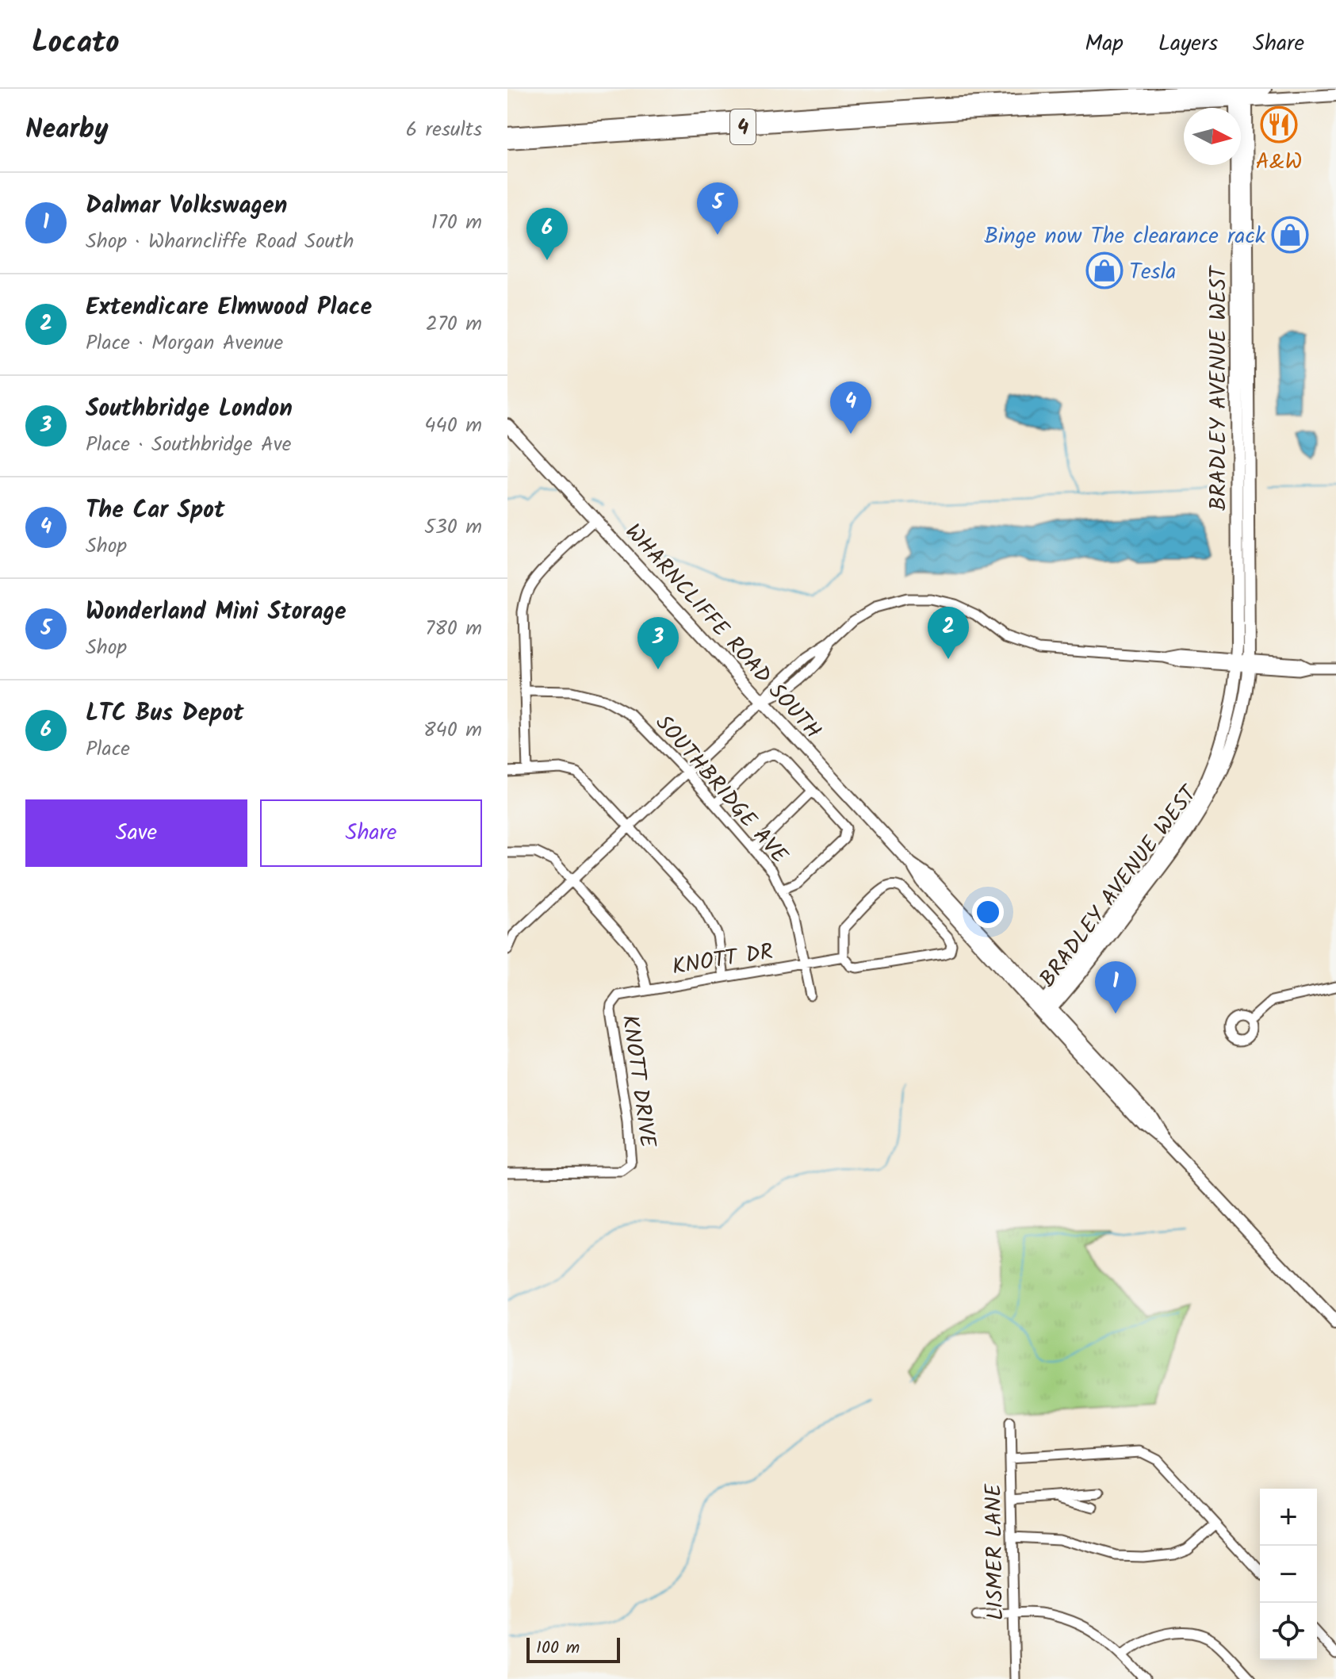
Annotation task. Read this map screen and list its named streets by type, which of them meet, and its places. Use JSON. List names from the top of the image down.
{
  "streets": {
    "main road": ["4", "BRADLEY AVENUE WEST", "WHARNCLIFFE ROAD SOUTH"],
    "street": [
      "SOUTHBRIDGE AVE",
      "KNOTT DR",
      "KNOTT DRIVE",
      "LISMER LANE"
    ]
  },
  "crossings": [
    ["4", "BRADLEY AVENUE WEST"],
    ["BRADLEY AVENUE WEST", "WHARNCLIFFE ROAD SOUTH"],
    ["SOUTHBRIDGE AVE", "KNOTT DR"],
    ["KNOTT DR", "KNOTT DRIVE"]
  ],
  "places": {
    "restaurant": ["A&W"],
    "shop": ["Binge now The clearance rack", "Tesla"]
  },
  "scale_bar": "100 m",
  "north": "right",
  "page": {
    "header": "Locato",
    "nav": ["Map", "Layers", "Share"],
    "heading": ["Nearby", "6 results"],
    "list": [
      {
        "mark": "1",
        "name": "Dalmar Volkswagen",
        "note": "Shop · Wharncliffe Road South",
        "value": "170 m"
      },
      {
        "mark": "2",
        "name": "Extendicare Elmwood Place",
        "note": "Place · Morgan Avenue",
        "value": "270 m"
      },
      {
        "mark": "3",
        "name": "Southbridge London",
        "note": "Place · Southbridge Ave",
        "value": "440 m"
      },
      {
        "mark": "4",
        "name": "The Car Spot",
        "note": "Shop",
        "value": "530 m"
      },
      {
        "mark": "5",
        "name": "Wonderland Mini Storage",
        "note": "Shop",
        "value": "780 m"
      },
      {
        "mark": "6",
        "name": "LTC Bus Depot",
        "note": "Place",
        "value": "840 m"
      }
    ],
    "pins": [
      "5",
      "6",
      "4",
      "2",
      "3",
      "1"
    ],
    "buttons": ["Save", "Share"],
    "map_buttons": ["+", "−"],
    "scale": "100 m"
  }
}
